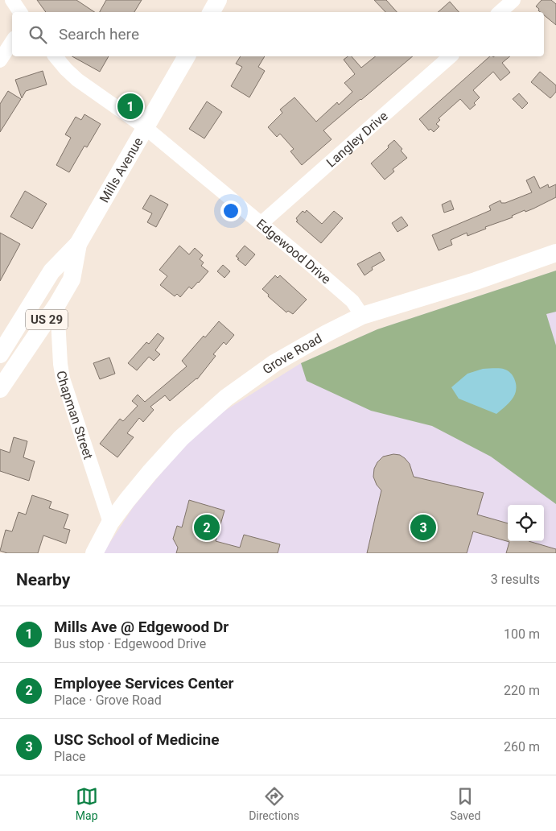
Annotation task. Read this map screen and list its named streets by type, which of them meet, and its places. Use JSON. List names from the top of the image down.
{
  "streets": {
    "main road": ["Mills Avenue", "US 29", "Grove Road"],
    "street": ["Langley Drive", "Edgewood Drive", "Chapman Street"]
  },
  "crossings": [
    ["Langley Drive", "Edgewood Drive"],
    ["Mills Avenue", "Edgewood Drive"],
    ["Mills Avenue", "Chapman Street"],
    ["Edgewood Drive", "Grove Road"],
    ["Grove Road", "Chapman Street"]
  ],
  "page": {
    "search": "Search here",
    "pins": ["1", "2", "3"],
    "heading": ["Nearby", "3 results"],
    "list": [
      {
        "mark": "1",
        "name": "Mills Ave @ Edgewood Dr",
        "note": "Bus stop · Edgewood Drive",
        "value": "100 m"
      },
      {
        "mark": "2",
        "name": "Employee Services Center",
        "note": "Place · Grove Road",
        "value": "220 m"
      },
      {
        "mark": "3",
        "name": "USC School of Medicine",
        "note": "Place",
        "value": "260 m"
      }
    ],
    "nav": ["Map", "Directions", "Saved"]
  }
}
